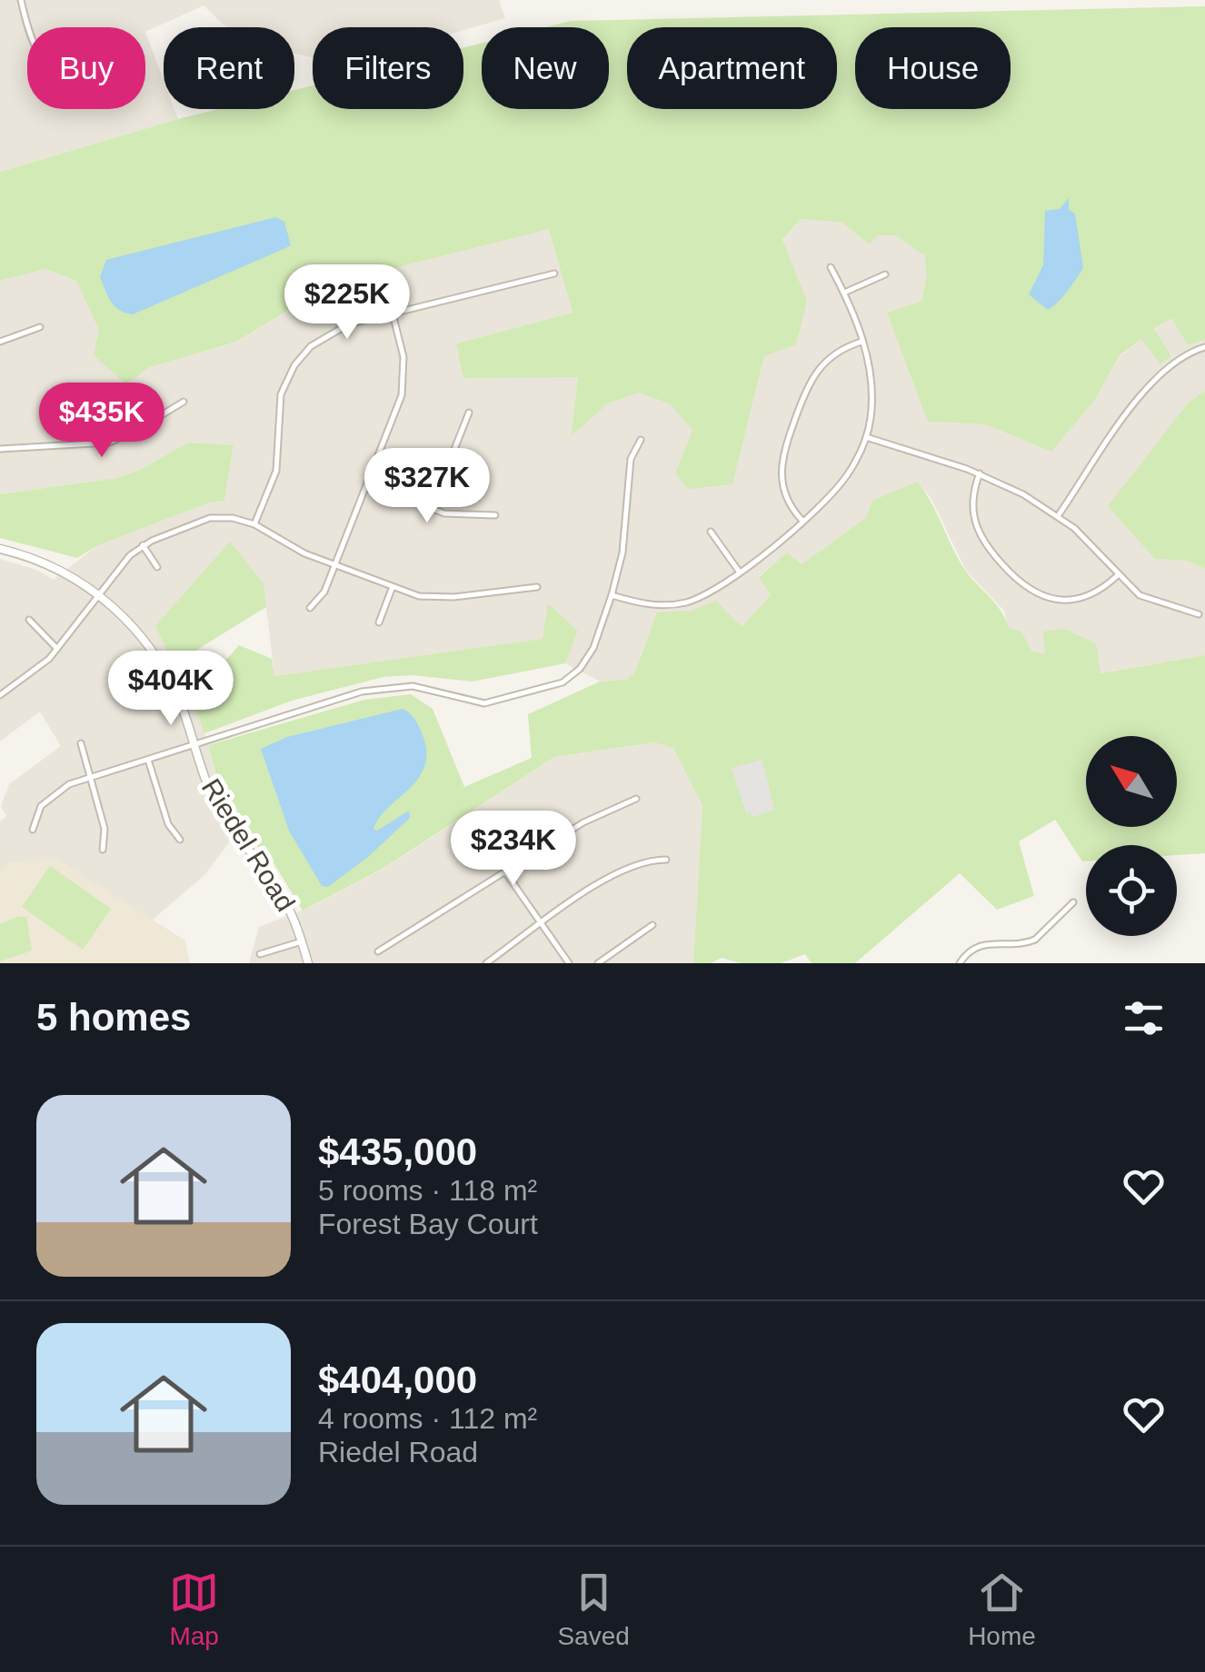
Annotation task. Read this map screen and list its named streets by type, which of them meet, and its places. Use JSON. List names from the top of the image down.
{
  "streets": {
    "street": ["Riedel Road"]
  },
  "north": "top left",
  "page": {
    "chip": [
      "Buy",
      "Rent",
      "Filters",
      "New",
      "Apartment",
      "House"
    ],
    "price": [
      "$225K",
      "$435K",
      "$327K",
      "$404K",
      "$234K"
    ],
    "heading": "5 homes",
    "list": [
      {
        "name": "$435,000",
        "note": "5 rooms · 118 m² · Forest Bay Court"
      },
      {
        "name": "$404,000",
        "note": "4 rooms · 112 m² · Riedel Road"
      }
    ],
    "tabs": ["Map", "Saved", "Home"]
  }
}
